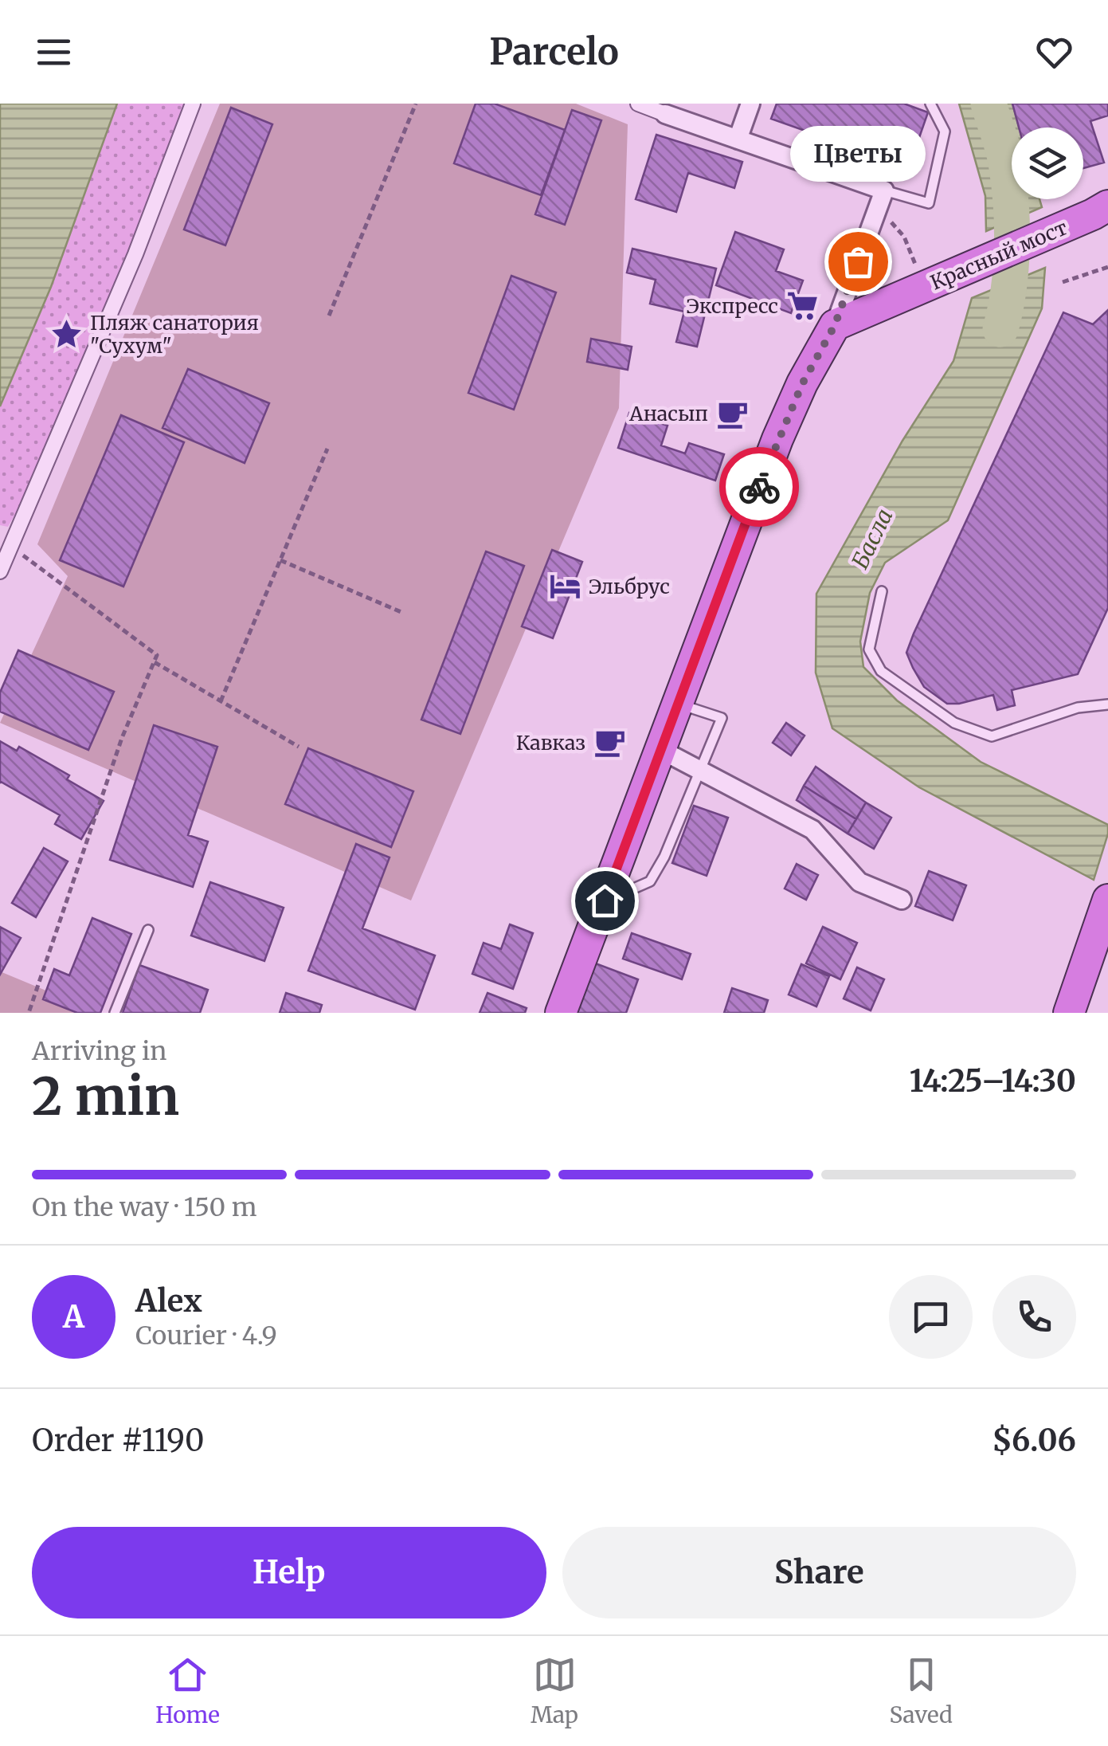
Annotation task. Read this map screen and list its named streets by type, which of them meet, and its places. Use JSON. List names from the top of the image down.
{
  "streets": {
    "highway": ["Красный мост"]
  },
  "water": ["Басла"],
  "places": {
    "other": ["Цветы"],
    "supermarket": ["Экспресс"],
    "place": ["Пляж санатория \"Сухум\""],
    "cafe": ["Анасып", "Кавказ"],
    "hotel": ["Эльбрус"]
  },
  "page": {
    "header": "Parcelo",
    "bubble": "Цветы",
    "heading": ["2 min", "Arriving in", "14:25–14:30"],
    "panel": [
      "Alex",
      "Courier · 4.9",
      "Order #1190",
      "$6.06"
    ],
    "bar": "On the way · 150 m",
    "round": "A",
    "buttons": ["Help", "Share"],
    "tabs": ["Home", "Map", "Saved"]
  }
}
